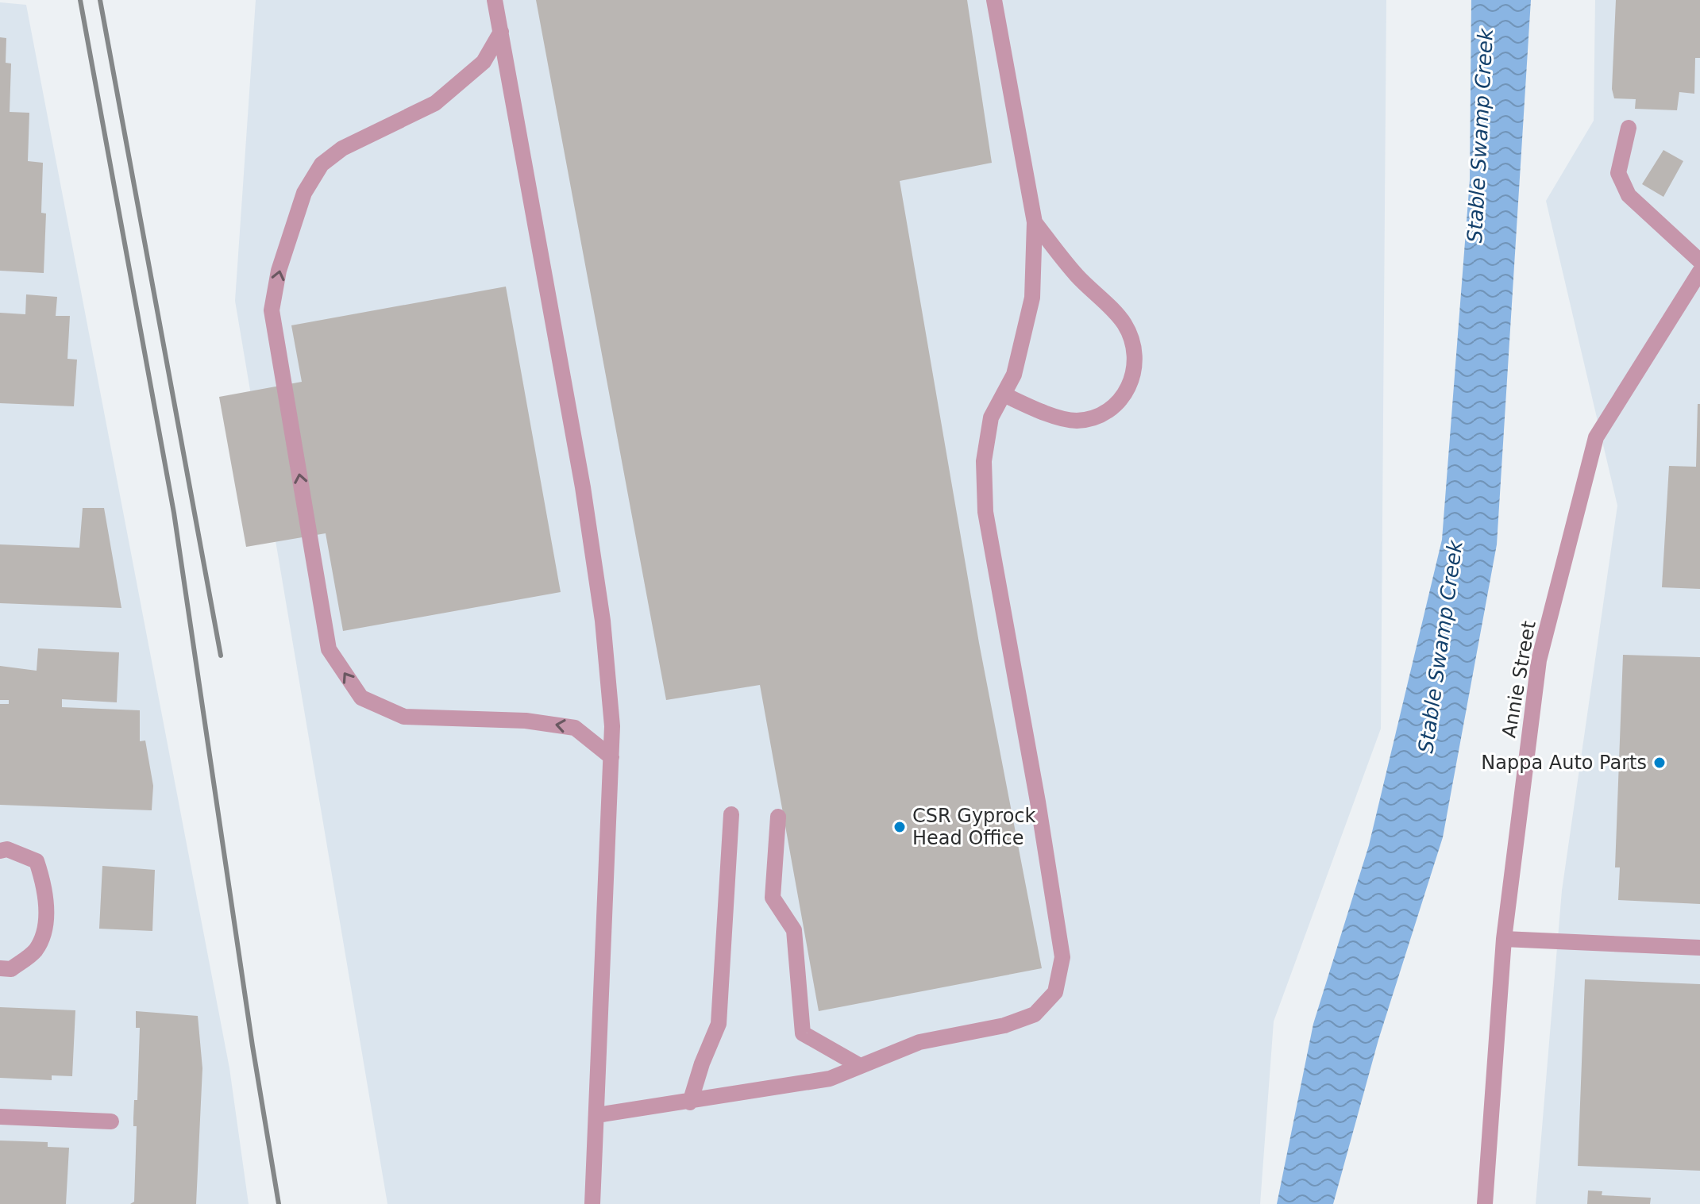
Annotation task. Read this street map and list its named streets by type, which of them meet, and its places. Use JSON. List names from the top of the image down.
{
  "streets": {
    "street": ["Annie Street"]
  },
  "water": ["Stable Swamp Creek"],
  "places": ["Nappa Auto Parts", "CSR Gyprock Head Office"]
}
